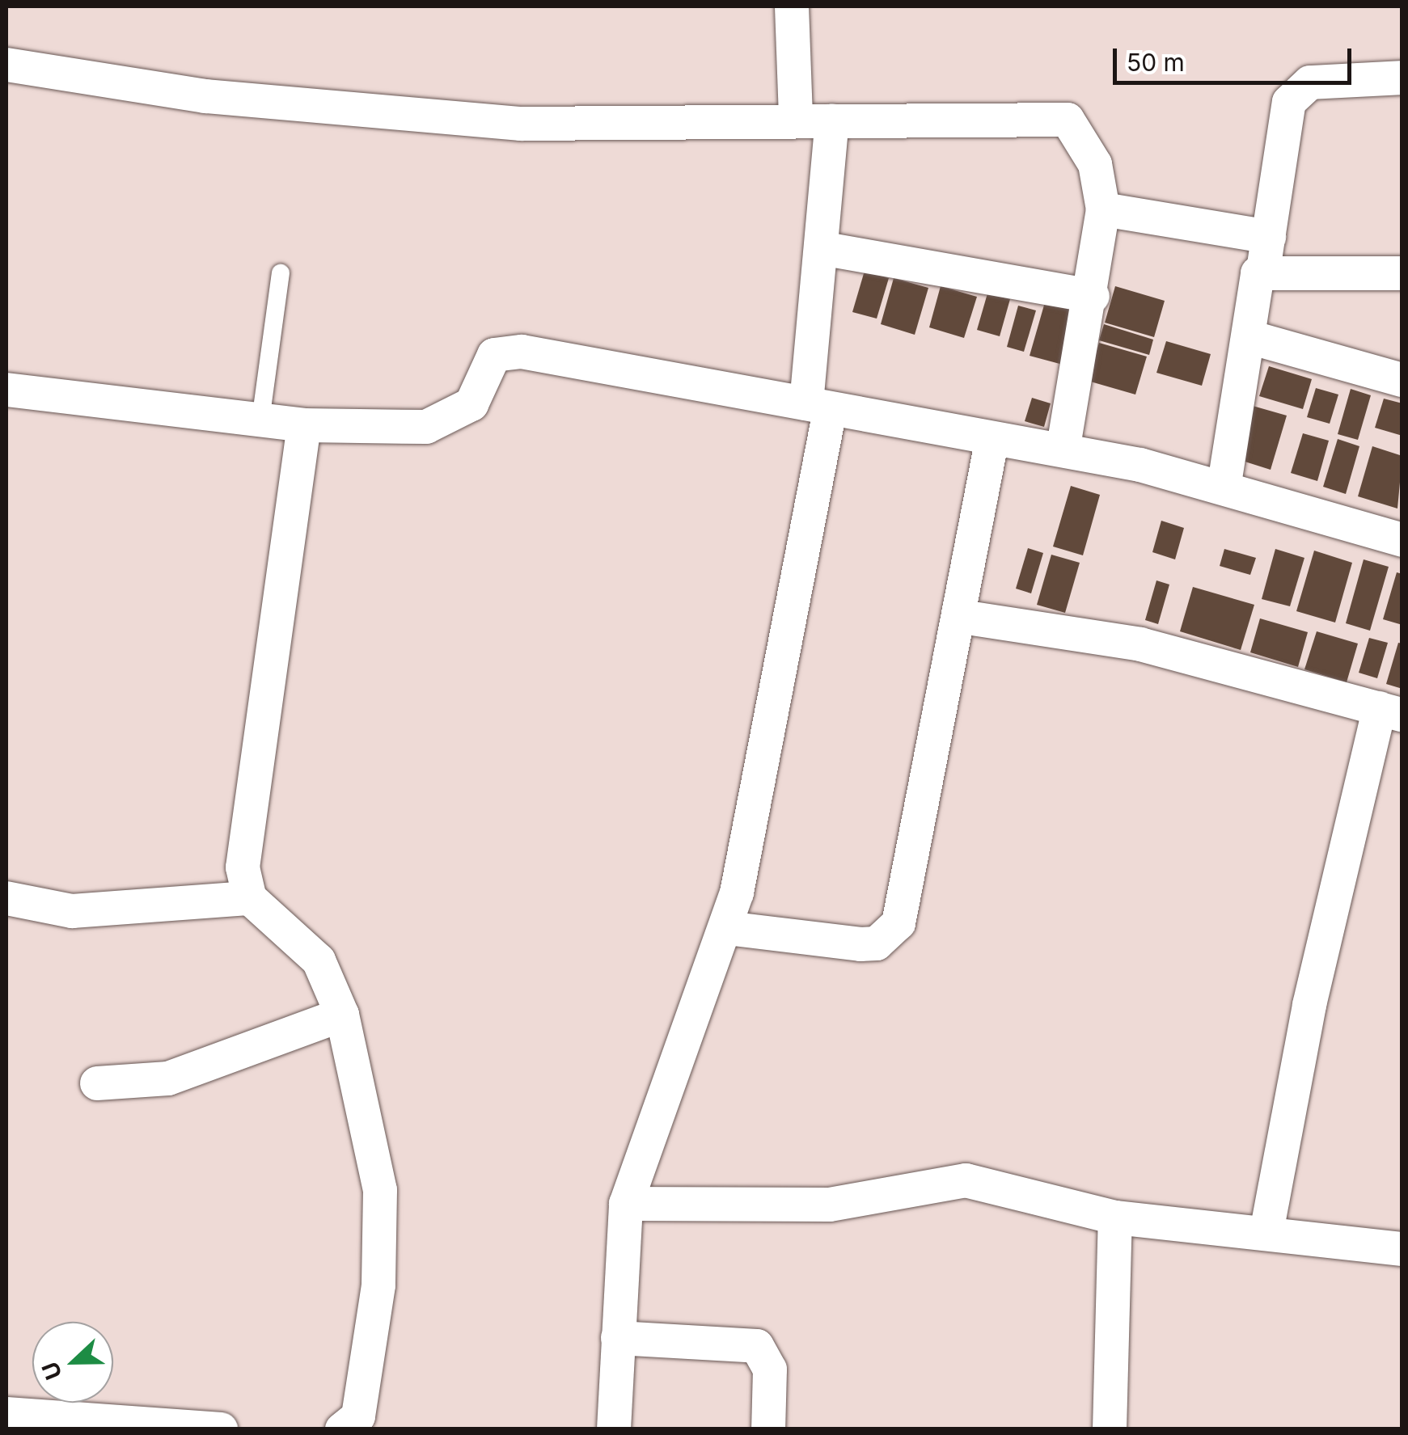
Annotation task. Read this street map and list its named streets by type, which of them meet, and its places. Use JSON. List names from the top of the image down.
{
  "scale_bar": "50 m",
  "north": "left"
}
